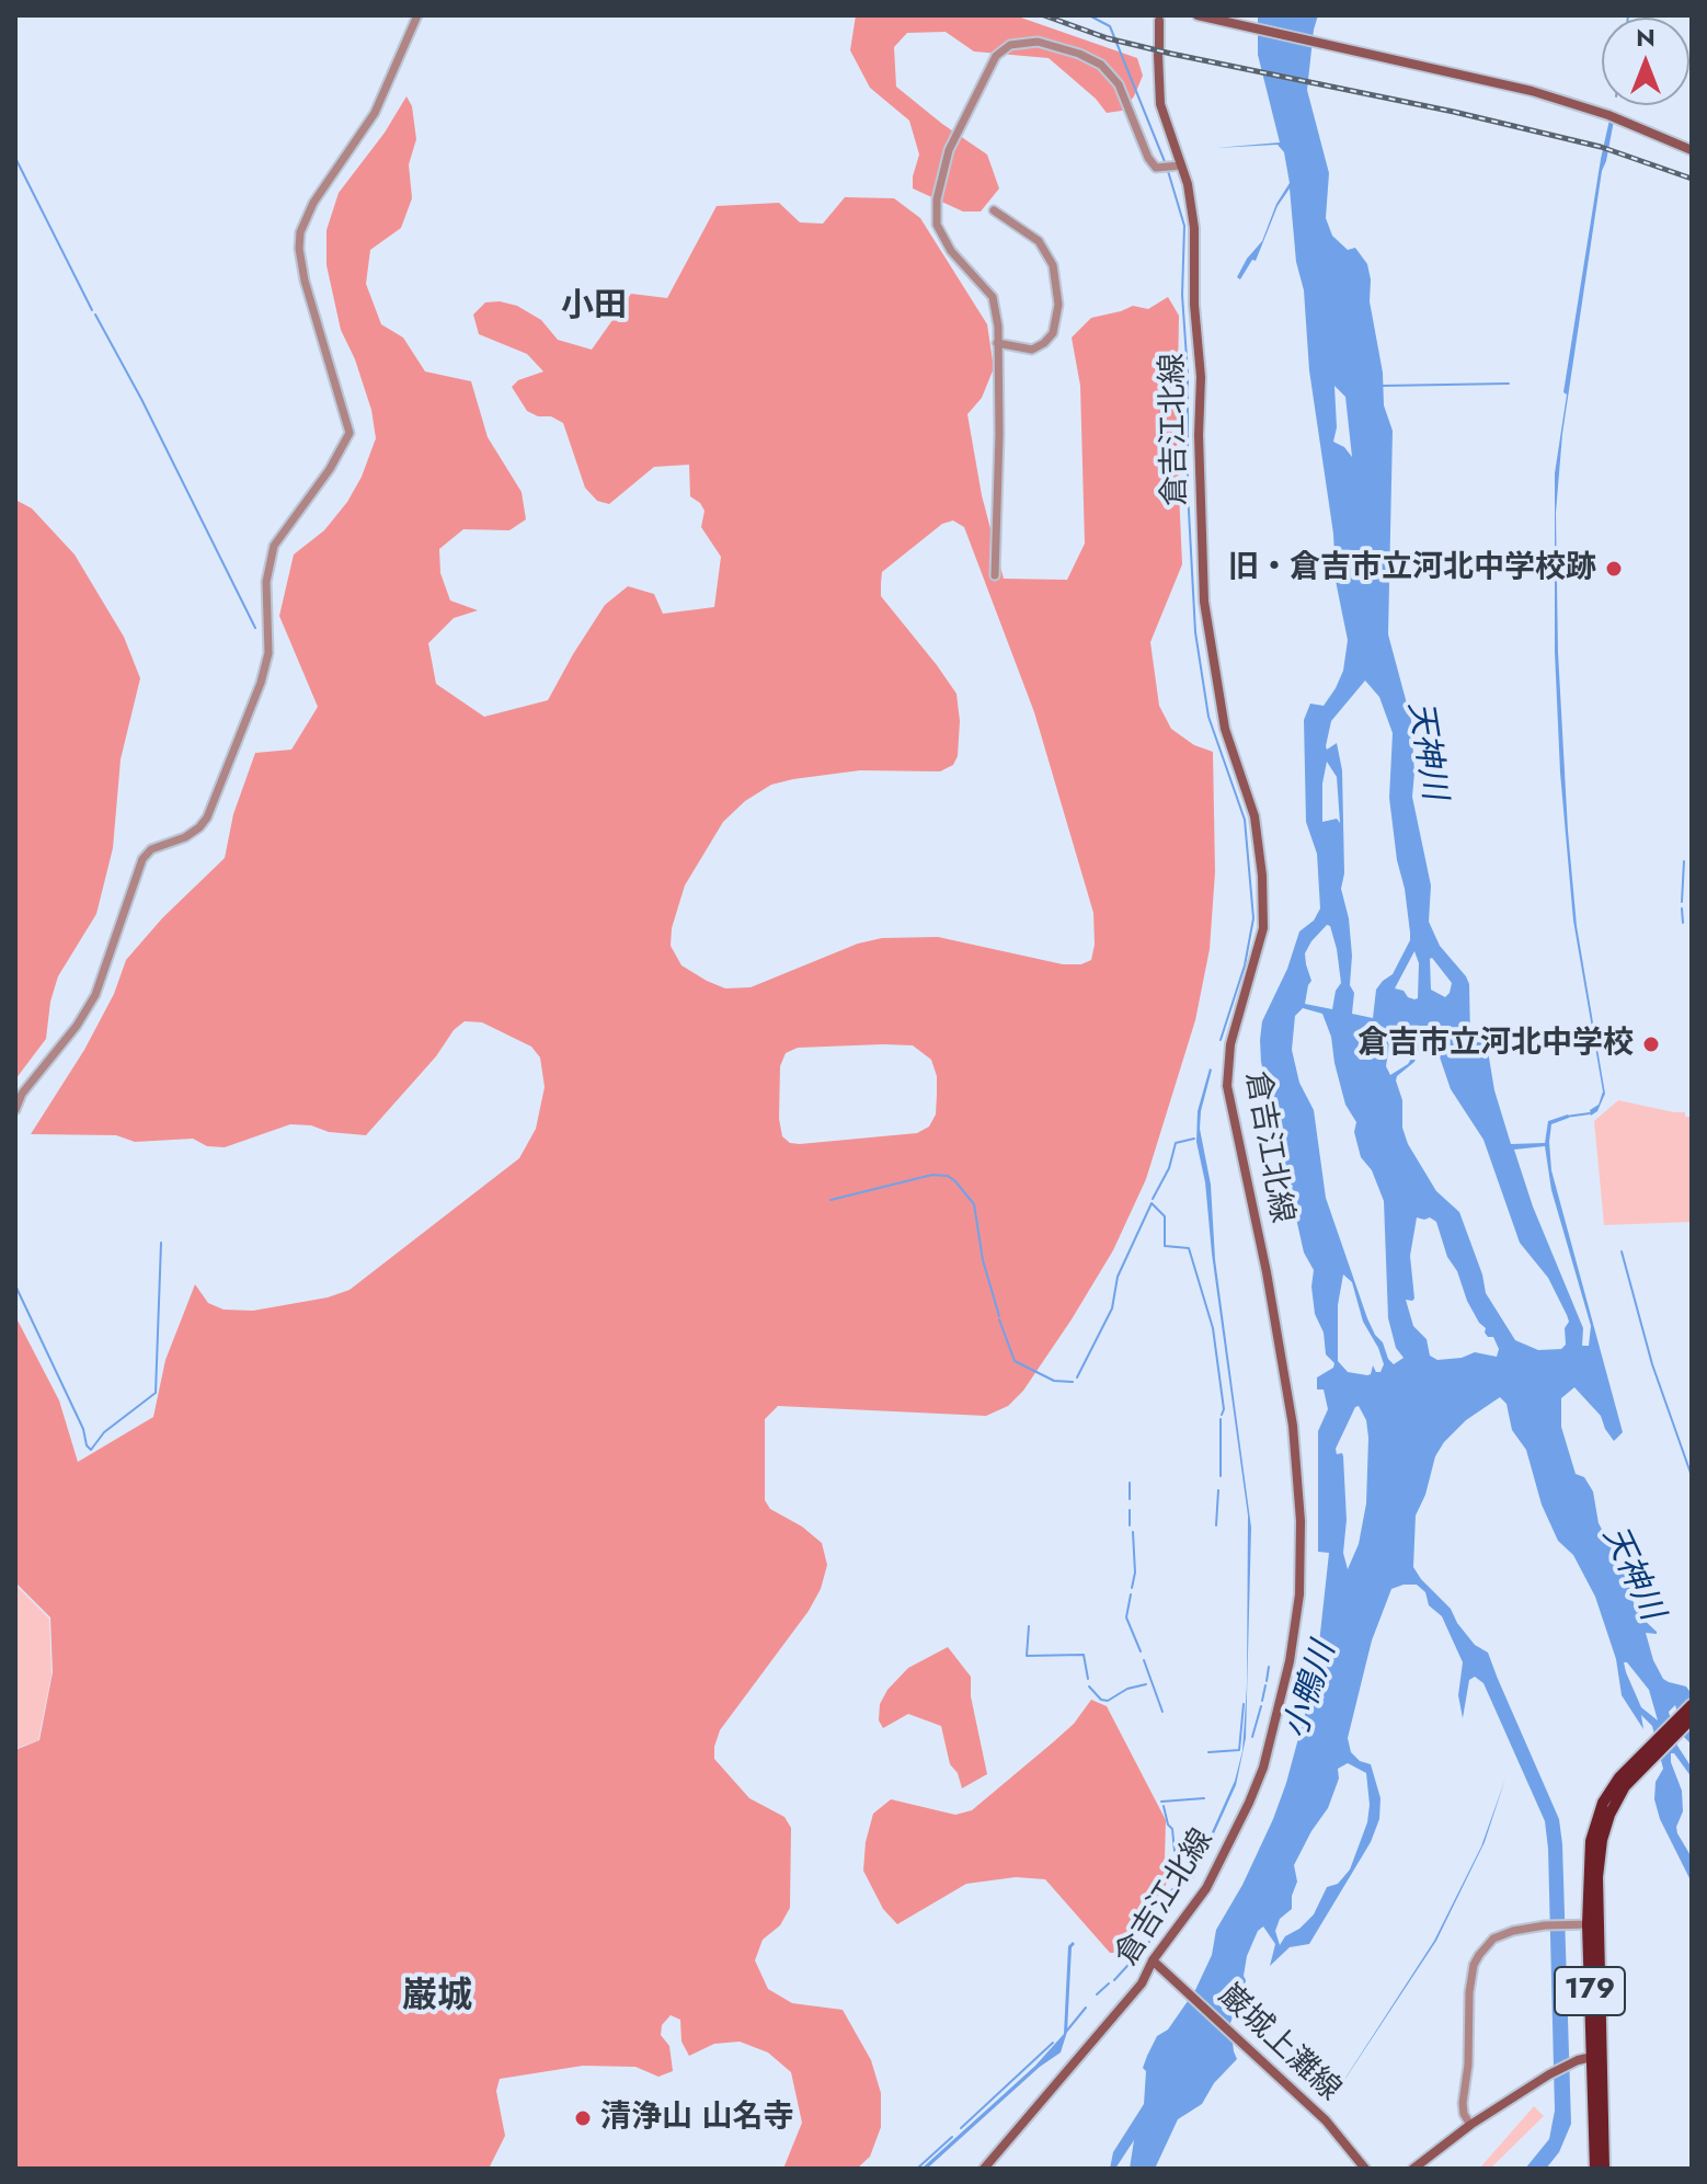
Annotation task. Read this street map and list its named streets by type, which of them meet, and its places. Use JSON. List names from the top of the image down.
{
  "streets": {
    "highway": ["179"],
    "main road": ["倉吉江北線", "巌城上灘線"]
  },
  "crossings": [
    ["倉吉江北線", "巌城上灘線"]
  ],
  "districts": ["小田", "巌城"],
  "water": ["天神川", "小鴨川"],
  "places": ["旧・倉吉市立河北中学校跡", "倉吉市立河北中学校", "清浄山 山名寺"],
  "north": "top"
}
